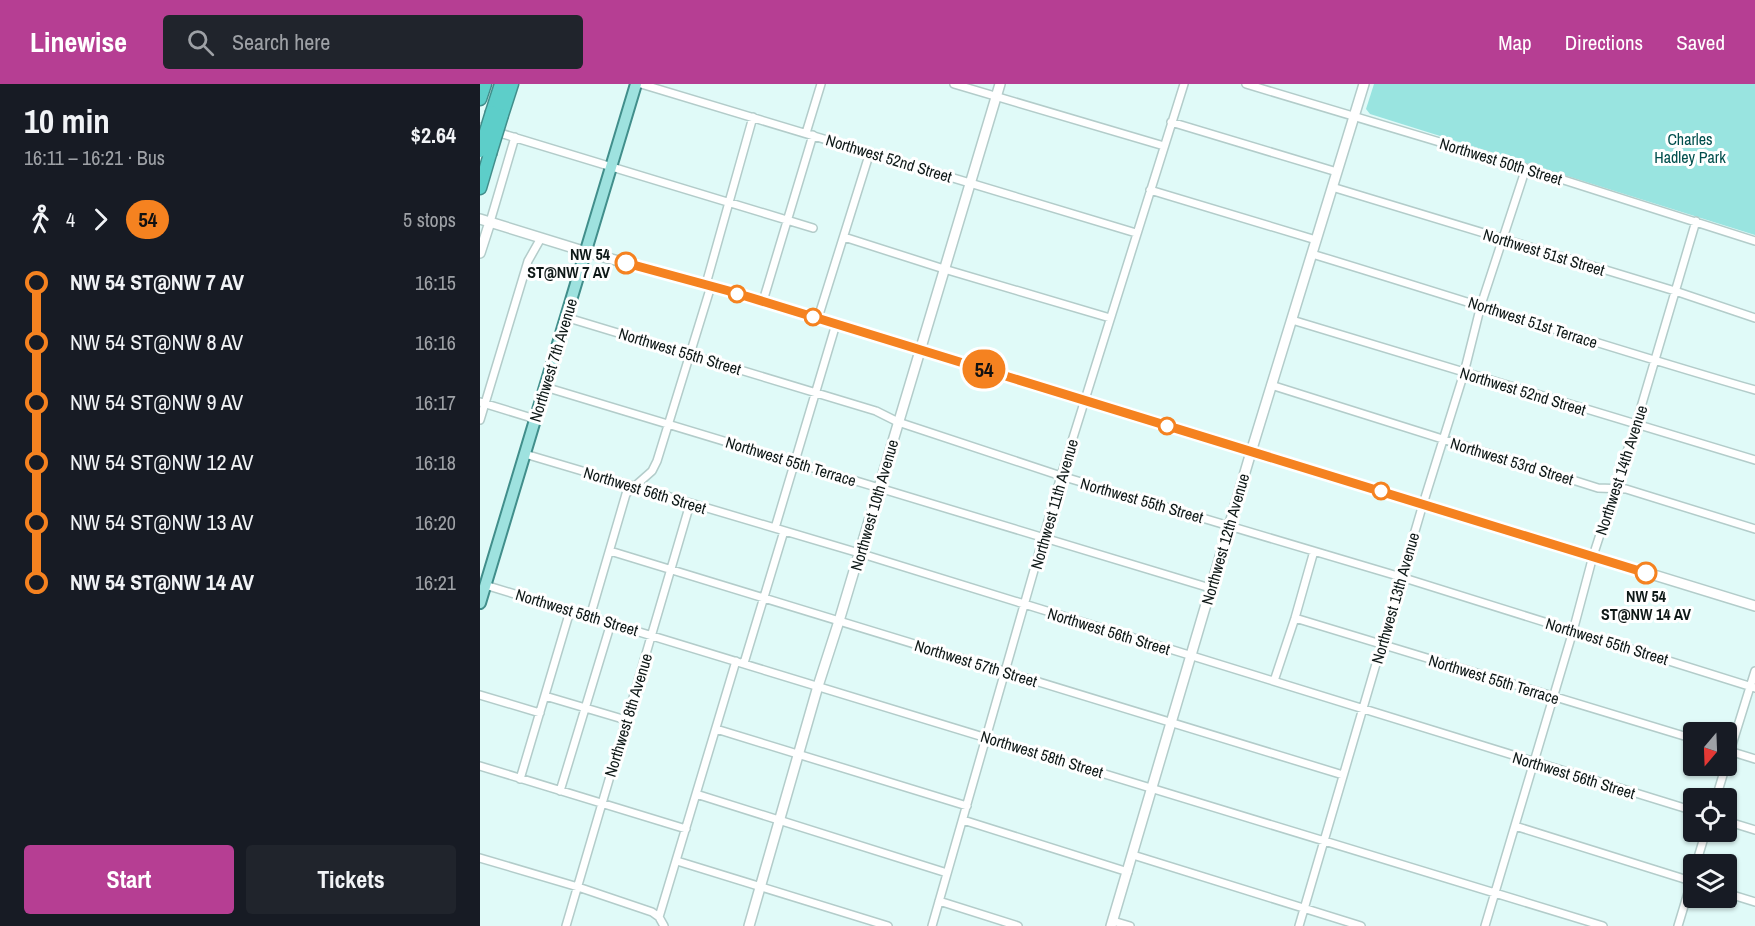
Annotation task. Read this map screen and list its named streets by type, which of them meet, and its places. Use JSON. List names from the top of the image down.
{
  "streets": {
    "main road": ["Northwest 7th Avenue", "Northwest 10th Avenue", "Northwest 12th Avenue"],
    "street": [
      "Northwest 52nd Street",
      "Northwest 50th Street",
      "Northwest 51st Street",
      "Northwest 51st Terrace",
      "Northwest 55th Street",
      "Northwest 55th Terrace",
      "Northwest 53rd Street",
      "Northwest 14th Avenue",
      "Northwest 56th Street",
      "Northwest 11th Avenue",
      "Northwest 13th Avenue",
      "Northwest 58th Street",
      "Northwest 57th Street",
      "Northwest 8th Avenue"
    ]
  },
  "crossings": [
    ["Northwest 52nd Street", "Northwest 14th Avenue"],
    ["Northwest 52nd Street", "Northwest 11th Avenue"],
    ["Northwest 52nd Street", "Northwest 10th Avenue"],
    ["Northwest 52nd Street", "Northwest 12th Avenue"],
    ["Northwest 52nd Street", "Northwest 13th Avenue"],
    ["Northwest 50th Street", "Northwest 14th Avenue"],
    ["Northwest 50th Street", "Northwest 12th Avenue"],
    ["Northwest 50th Street", "Northwest 13th Avenue"],
    ["Northwest 51st Street", "Northwest 14th Avenue"],
    ["Northwest 51st Street", "Northwest 12th Avenue"],
    ["Northwest 51st Street", "Northwest 13th Avenue"],
    ["Northwest 51st Terrace", "Northwest 14th Avenue"],
    ["Northwest 51st Terrace", "Northwest 12th Avenue"],
    ["Northwest 51st Terrace", "Northwest 13th Avenue"],
    ["Northwest 55th Street", "Northwest 7th Avenue"],
    ["Northwest 55th Street", "Northwest 14th Avenue"],
    ["Northwest 55th Street", "Northwest 11th Avenue"],
    ["Northwest 55th Street", "Northwest 10th Avenue"],
    ["Northwest 55th Street", "Northwest 12th Avenue"],
    ["Northwest 55th Street", "Northwest 13th Avenue"],
    ["Northwest 7th Avenue", "Northwest 55th Terrace"],
    ["Northwest 7th Avenue", "Northwest 56th Street"],
    ["Northwest 7th Avenue", "Northwest 58th Street"],
    ["Northwest 55th Terrace", "Northwest 14th Avenue"],
    ["Northwest 55th Terrace", "Northwest 11th Avenue"],
    ["Northwest 55th Terrace", "Northwest 10th Avenue"],
    ["Northwest 55th Terrace", "Northwest 12th Avenue"],
    ["Northwest 55th Terrace", "Northwest 13th Avenue"],
    ["Northwest 53rd Street", "Northwest 14th Avenue"],
    ["Northwest 53rd Street", "Northwest 12th Avenue"],
    ["Northwest 53rd Street", "Northwest 13th Avenue"],
    ["Northwest 14th Avenue", "Northwest 56th Street"],
    ["Northwest 14th Avenue", "Northwest 58th Street"],
    ["Northwest 56th Street", "Northwest 11th Avenue"],
    ["Northwest 56th Street", "Northwest 10th Avenue"],
    ["Northwest 56th Street", "Northwest 12th Avenue"],
    ["Northwest 56th Street", "Northwest 13th Avenue"],
    ["Northwest 56th Street", "Northwest 8th Avenue"],
    ["Northwest 11th Avenue", "Northwest 58th Street"],
    ["Northwest 11th Avenue", "Northwest 57th Street"],
    ["Northwest 10th Avenue", "Northwest 58th Street"],
    ["Northwest 10th Avenue", "Northwest 57th Street"],
    ["Northwest 12th Avenue", "Northwest 58th Street"],
    ["Northwest 12th Avenue", "Northwest 57th Street"],
    ["Northwest 13th Avenue", "Northwest 58th Street"],
    ["Northwest 13th Avenue", "Northwest 57th Street"],
    ["Northwest 58th Street", "Northwest 8th Avenue"],
    ["Northwest 57th Street", "Northwest 8th Avenue"]
  ],
  "parks": ["Charles Hadley Park"],
  "places": ["NW 54 ST@NW 7 AV", "NW 54 ST@NW 14 AV"],
  "lines": ["bus line 54"],
  "north": "bottom",
  "page": {
    "header": "Linewise",
    "search": "Search here",
    "nav": ["Map", "Directions", "Saved"],
    "heading": ["10 min", "16:11 – 16:21 · Bus", "$2.64"],
    "on_map": "54",
    "legs": ["4", "54", "5 stops"],
    "list": [
      {
        "name": "NW 54 ST@NW 7 AV",
        "value": "16:15"
      },
      {
        "name": "NW 54 ST@NW 8 AV",
        "value": "16:16"
      },
      {
        "name": "NW 54 ST@NW 9 AV",
        "value": "16:17"
      },
      {
        "name": "NW 54 ST@NW 12 AV",
        "value": "16:18"
      },
      {
        "name": "NW 54 ST@NW 13 AV",
        "value": "16:20"
      },
      {
        "name": "NW 54 ST@NW 14 AV",
        "value": "16:21"
      }
    ],
    "buttons": ["Start", "Tickets"]
  }
}
